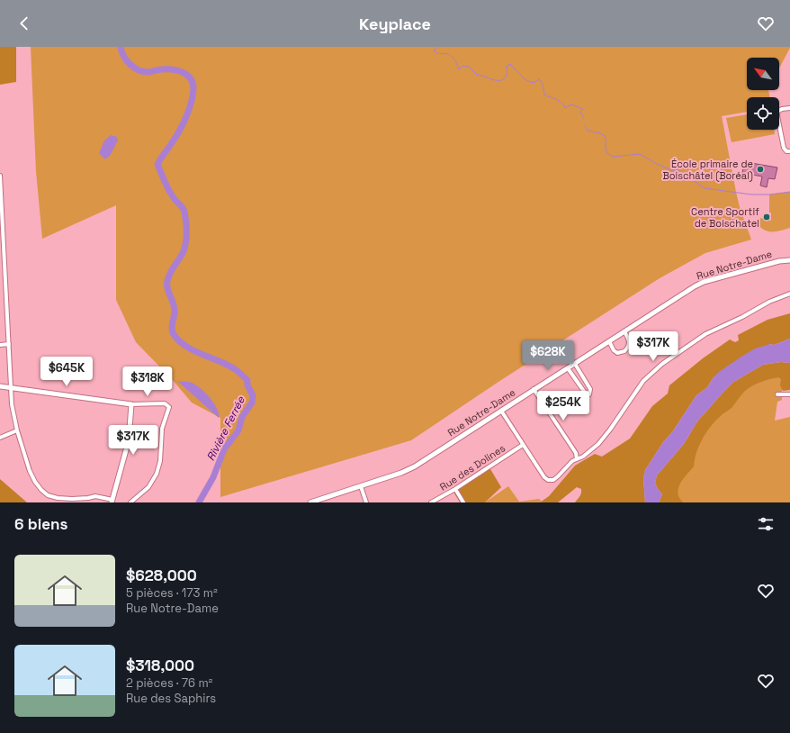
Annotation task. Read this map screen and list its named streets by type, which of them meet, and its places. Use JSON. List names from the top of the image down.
{
  "streets": {
    "street": ["Rue Notre-Dame", "Rue des Dolines"]
  },
  "water": ["Rivière Ferrée"],
  "places": ["École primaire de Boischâtel (Boréal)", "Centre Sportif de Boischatel"],
  "north": "top left",
  "page": {
    "header": "Keyplace",
    "price": [
      "$317K",
      "$628K",
      "$645K",
      "$318K",
      "$254K",
      "$317K"
    ],
    "heading": "6 biens",
    "list": [
      {
        "name": "$628,000",
        "note": "5 pièces · 173 m² · Rue Notre-Dame"
      },
      {
        "name": "$318,000",
        "note": "2 pièces · 76 m² · Rue des Saphirs"
      }
    ]
  }
}
